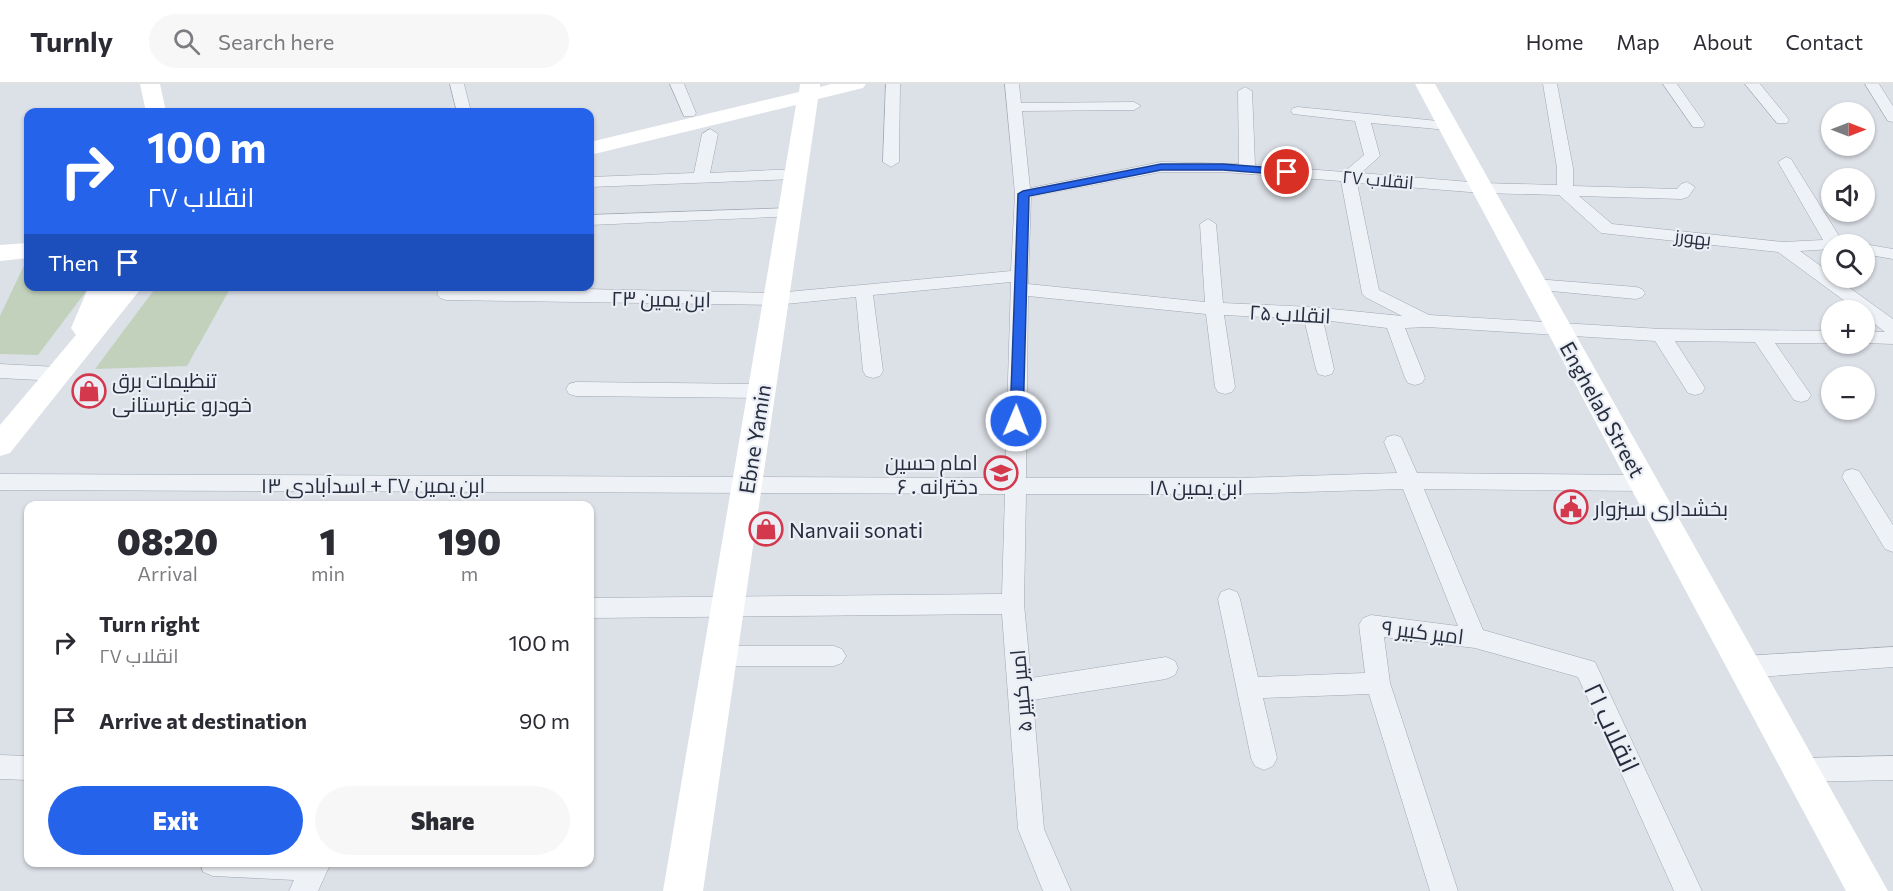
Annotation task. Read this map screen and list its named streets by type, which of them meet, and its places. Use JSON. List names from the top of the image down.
{
  "streets": {
    "main road": ["Enghelab Street", "Ebne Yamin"],
    "street": [
      "انقلاب ۲۷",
      "بهورز",
      "ابن یمین ۲۳",
      "انقلاب ۲۵",
      "ابن یمین ۲۷ + اسدآبادی ۱۳",
      "ابن یمین ۱۸",
      "امیر کبیر ۹",
      "امیر کبیر ۵",
      "انقلاب ۲۱"
    ]
  },
  "crossings": [
    ["انقلاب ۲۷", "بهورز"],
    ["انقلاب ۲۷", "Enghelab Street"],
    ["انقلاب ۲۷", "امیر کبیر ۵"],
    ["ابن یمین ۲۳", "انقلاب ۲۵"],
    ["ابن یمین ۲۳", "Ebne Yamin"],
    ["انقلاب ۲۵", "Enghelab Street"],
    ["انقلاب ۲۵", "Ebne Yamin"],
    ["انقلاب ۲۵", "امیر کبیر ۵"],
    ["Enghelab Street", "ابن یمین ۱۸"],
    ["Ebne Yamin", "ابن یمین ۲۷ + اسدآبادی ۱۳"],
    ["Ebne Yamin", "ابن یمین ۱۸"],
    ["ابن یمین ۲۷ + اسدآبادی ۱۳", "ابن یمین ۱۸"],
    ["ابن یمین ۱۸", "امیر کبیر ۹"],
    ["ابن یمین ۱۸", "امیر کبیر ۵"],
    ["امیر کبیر ۹", "انقلاب ۲۱"]
  ],
  "places": {
    "shop": ["تنظیمات برق خودرو عنبرستانی", "Nanvaii sonati"],
    "school or university": ["امام حسین ۶ . دخترانه"],
    "public building": ["بخشداری سبزوار"]
  },
  "north": "right",
  "page": {
    "header": "Turnly",
    "search": "Search here",
    "nav": [
      "Home",
      "Map",
      "About",
      "Contact"
    ],
    "map_buttons": ["+", "−"],
    "turn": ["100 m", "انقلاب ۲۷"],
    "then": "Then",
    "eta": [
      "08:20",
      "Arrival",
      "1",
      "min",
      "190",
      "m"
    ],
    "list": [
      {
        "name": "Turn right",
        "note": "انقلاب ۲۷",
        "value": "100 m"
      },
      {
        "name": "Arrive at destination",
        "value": "90 m"
      }
    ],
    "buttons": ["Exit", "Share"]
  }
}
